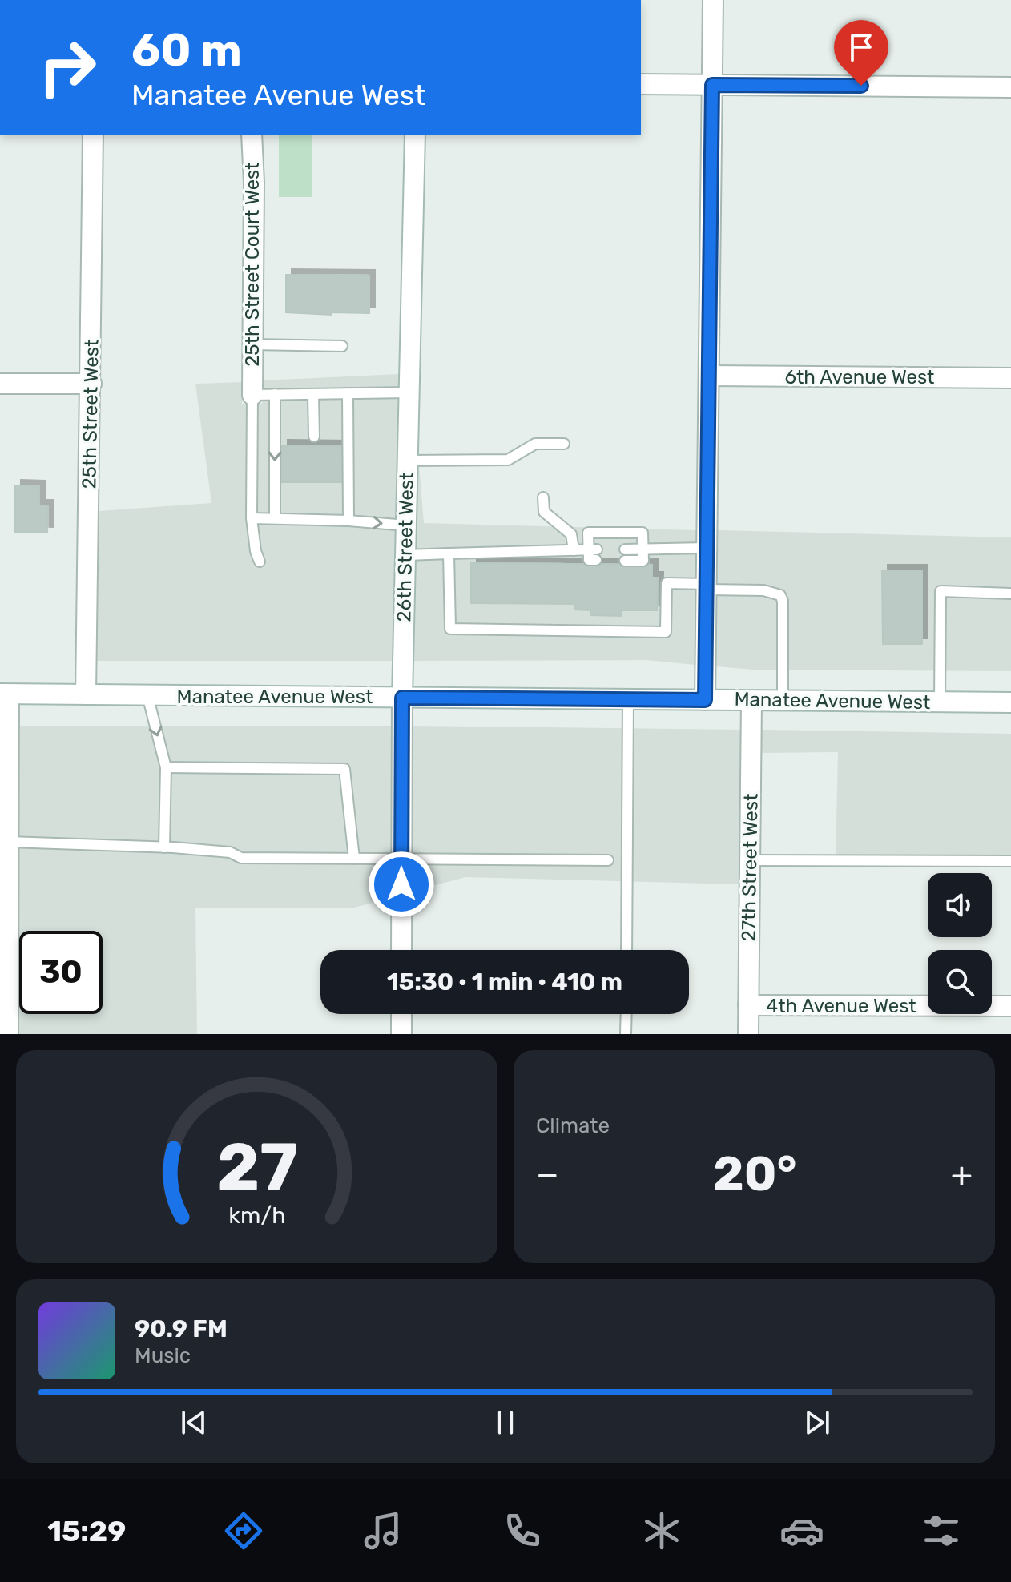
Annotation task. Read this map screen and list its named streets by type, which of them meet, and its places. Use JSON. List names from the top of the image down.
{
  "streets": {
    "street": [
      "25th Street Court West",
      "6th Avenue West",
      "25th Street West",
      "26th Street West",
      "Manatee Avenue West",
      "27th Street West",
      "4th Avenue West"
    ]
  },
  "crossings": [
    ["25th Street West", "Manatee Avenue West"],
    ["26th Street West", "Manatee Avenue West"],
    ["Manatee Avenue West", "27th Street West"],
    ["27th Street West", "4th Avenue West"]
  ],
  "page": {
    "turn": ["60 m", "Manatee Avenue West"],
    "limit": "30",
    "trip": "15:30 · 1 min · 410 m",
    "tile": "Climate",
    "heat": ["−", "20°", "+"],
    "song": ["90.9 FM", "Music"],
    "tabs": "15:29",
    "gauge": ["27", "km/h"]
  }
}
